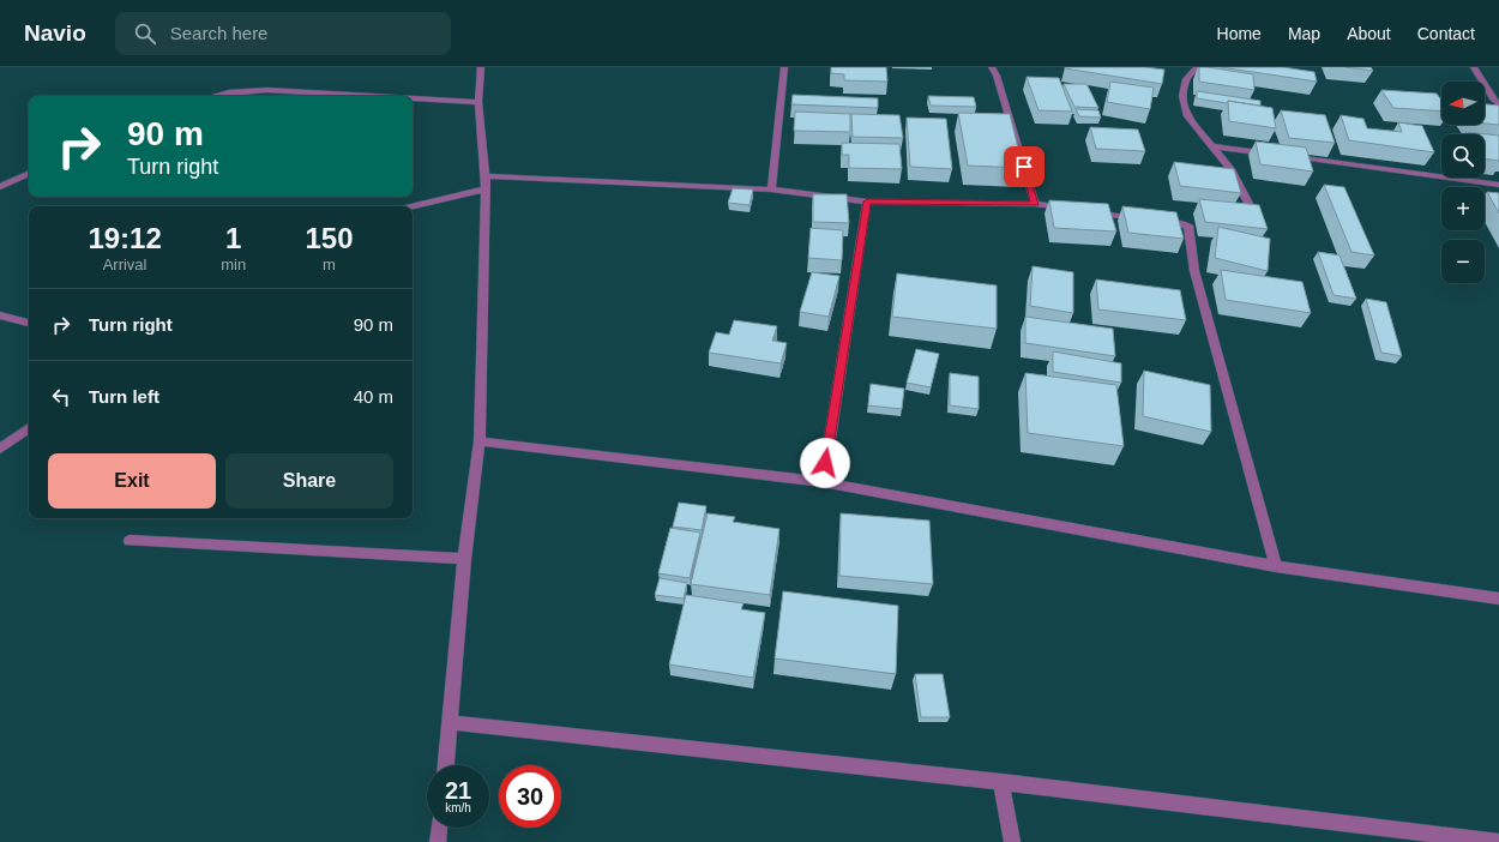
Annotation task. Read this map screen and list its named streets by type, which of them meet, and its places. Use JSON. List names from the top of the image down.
{
  "north": "left",
  "page": {
    "header": "Navio",
    "search": "Search here",
    "nav": [
      "Home",
      "Map",
      "About",
      "Contact"
    ],
    "map_buttons": ["+", "−"],
    "turn": ["90 m", "Turn right"],
    "eta": [
      "19:12",
      "Arrival",
      "1",
      "min",
      "150",
      "m"
    ],
    "list": [
      {
        "name": "Turn right",
        "value": "90 m"
      },
      {
        "name": "Turn left",
        "value": "40 m"
      }
    ],
    "buttons": ["Exit", "Share"],
    "speed": "21 km/h",
    "limit": "30"
  }
}
